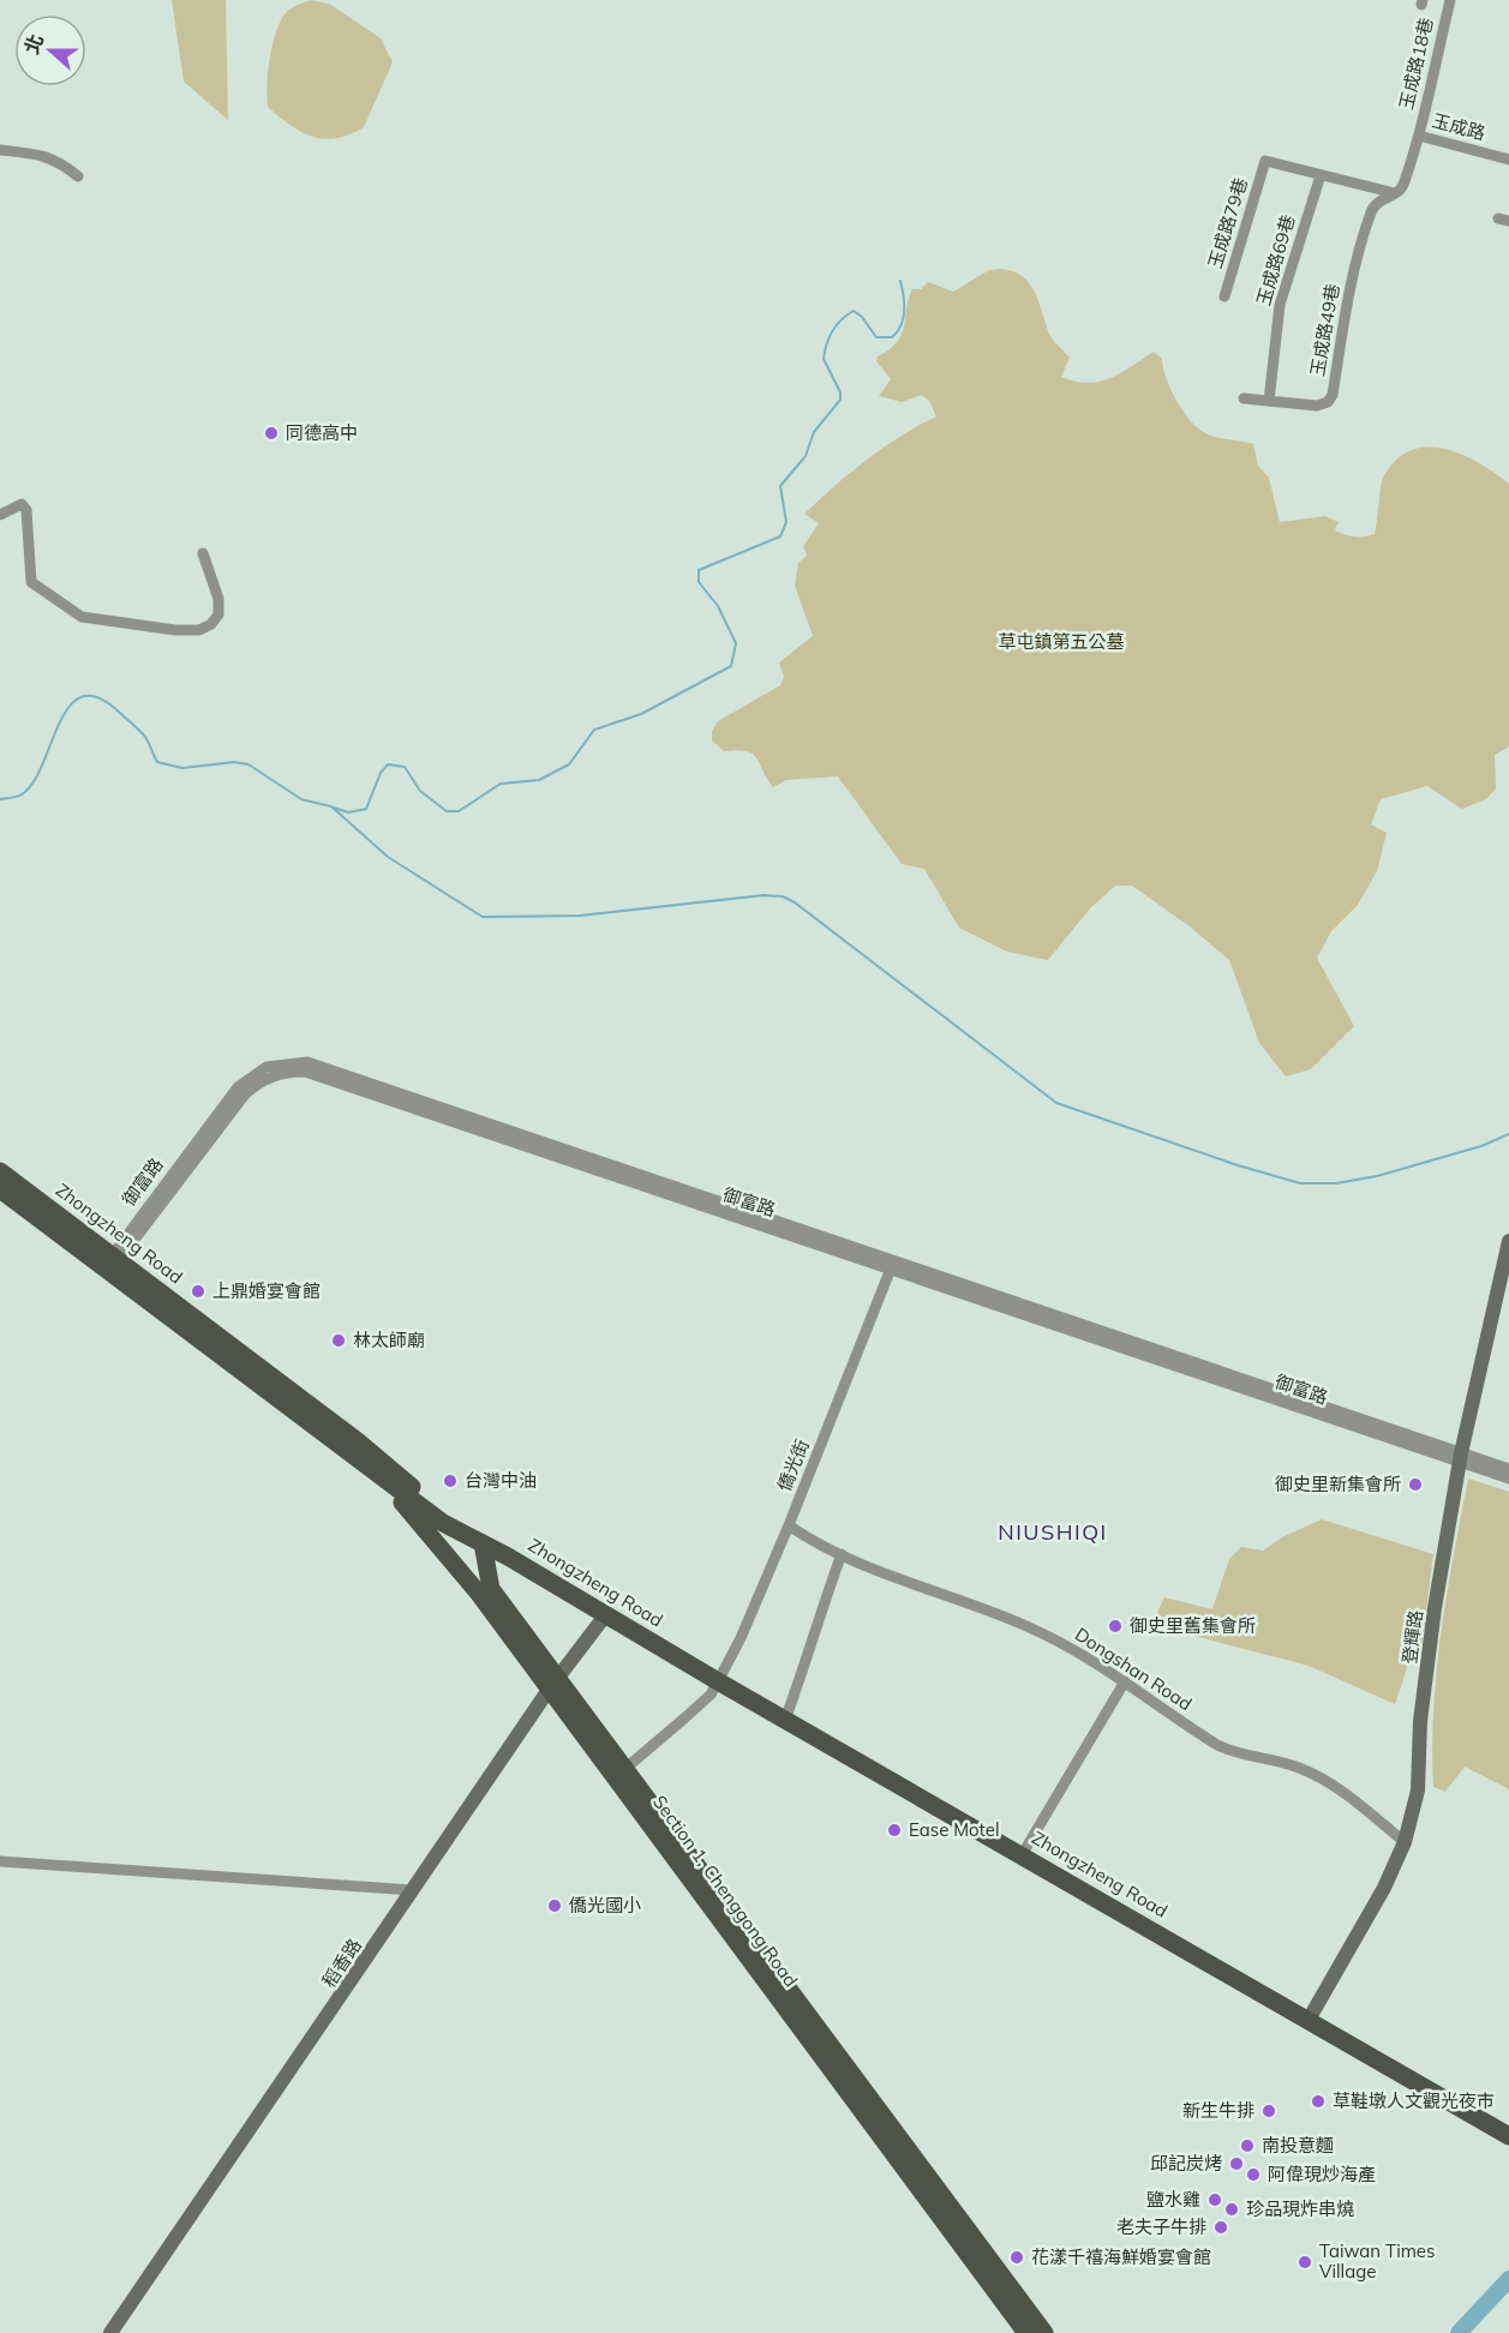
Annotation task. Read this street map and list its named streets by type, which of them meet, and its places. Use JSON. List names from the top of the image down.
{
  "streets": {
    "main road": ["Zhongzheng Road", "Section 1, Chenggong Road"],
    "street": [
      "玉成路18巷",
      "玉成路",
      "玉成路79巷",
      "玉成路69巷",
      "玉成路49巷",
      "御富路",
      "僑光街",
      "登輝路",
      "Dongshan Road",
      "稻香路"
    ]
  },
  "crossings": [
    ["玉成路18巷", "玉成路"],
    ["玉成路", "玉成路49巷"],
    ["玉成路79巷", "玉成路69巷"],
    ["玉成路69巷", "玉成路49巷"],
    ["御富路", "Zhongzheng Road"],
    ["御富路", "僑光街"],
    ["御富路", "登輝路"],
    ["Zhongzheng Road", "僑光街"],
    ["Zhongzheng Road", "登輝路"],
    ["Zhongzheng Road", "Section 1, Chenggong Road"],
    ["Zhongzheng Road", "稻香路"],
    ["僑光街", "Dongshan Road"],
    ["僑光街", "Section 1, Chenggong Road"],
    ["登輝路", "Dongshan Road"],
    ["Section 1, Chenggong Road", "稻香路"]
  ],
  "districts": ["NIUSHIQI"],
  "parks": ["草屯鎮第五公墓"],
  "places": [
    "同德高中",
    "上鼎婚宴會館",
    "林太師廟",
    "台灣中油",
    "御史里新集會所",
    "御史里舊集會所",
    "Ease Motel",
    "僑光國小",
    "草鞋墩人文觀光夜市",
    "新生牛排",
    "南投意麵",
    "邱記炭烤",
    "阿偉現炒海產",
    "鹽水雞",
    "珍品現炸串燒",
    "老夫子牛排",
    "花漾千禧海鮮婚宴會館",
    "Taiwan Times Village"
  ],
  "north": "left"
}
